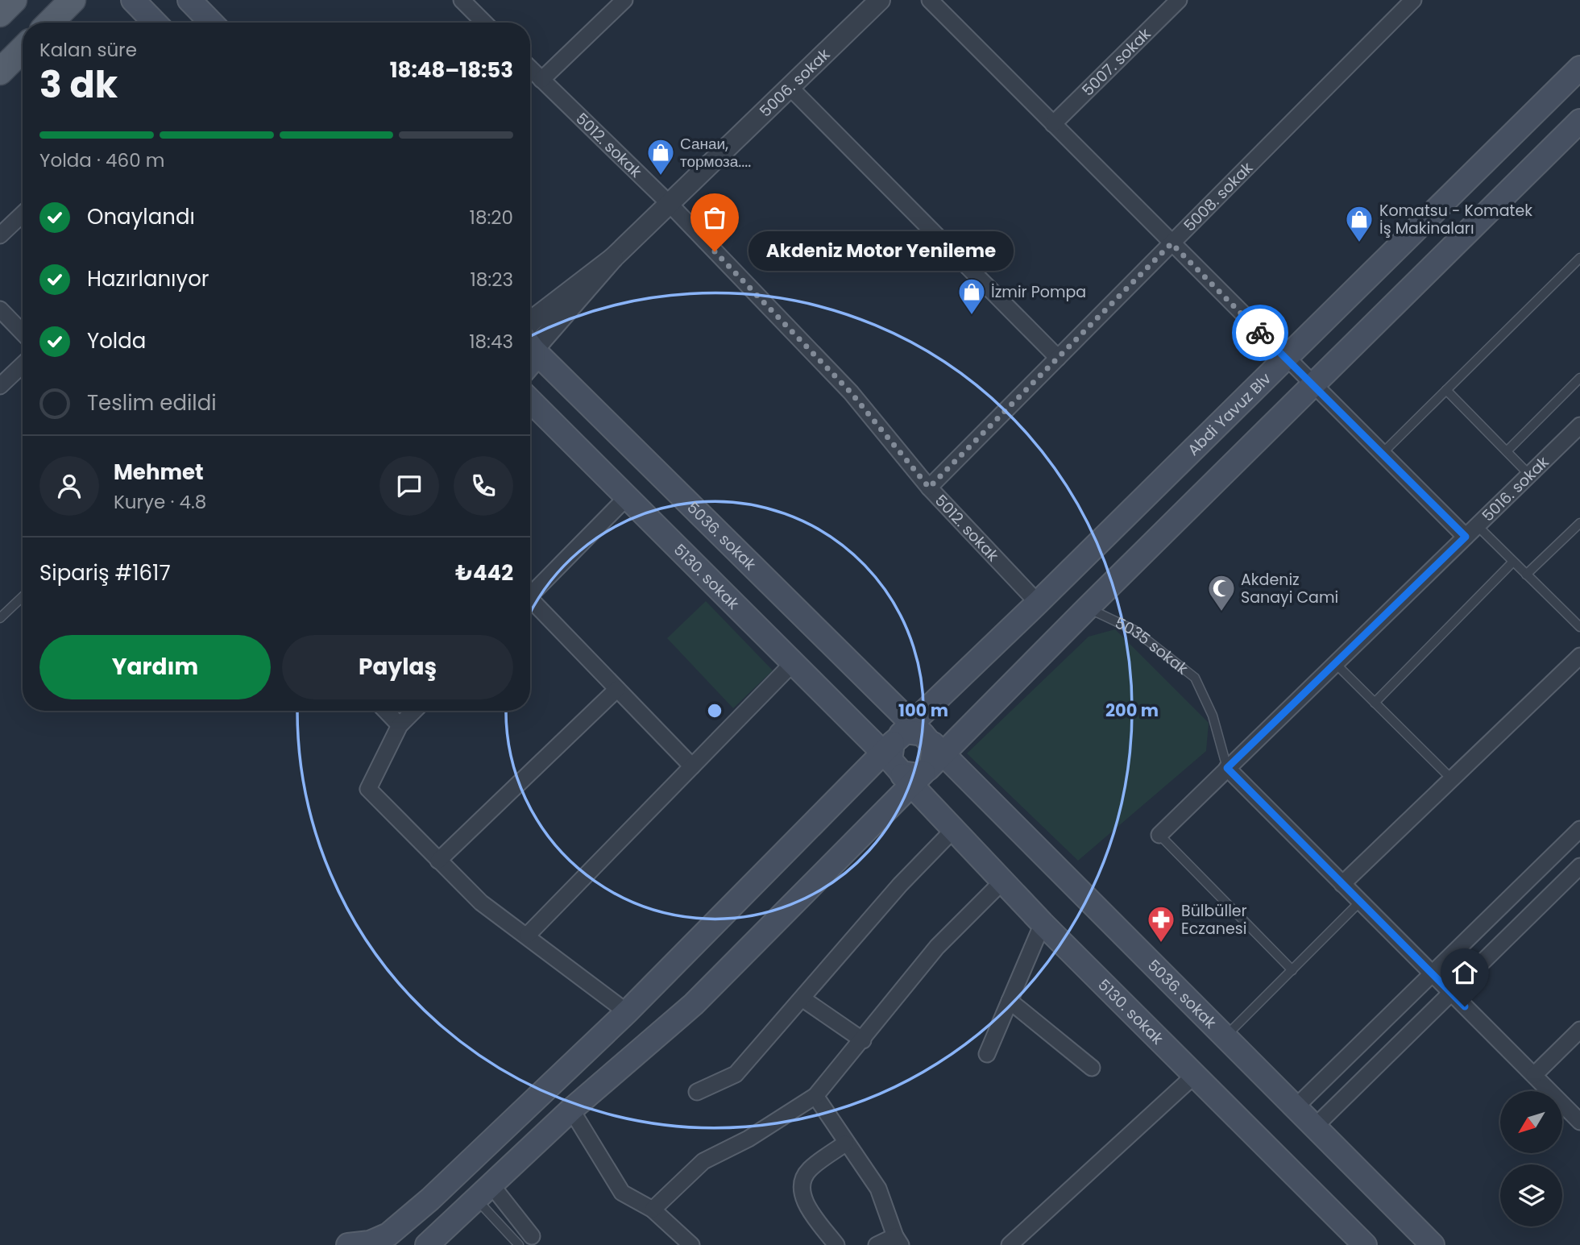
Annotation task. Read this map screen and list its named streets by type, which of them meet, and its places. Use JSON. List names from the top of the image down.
{
  "streets": {
    "main road": ["Abdi Yavuz Blv", "5036. sokak", "5130. sokak"],
    "street": [
      "5007. sokak",
      "5006. sokak",
      "5012. sokak",
      "5008. sokak",
      "5016. sokak",
      "5035 sokak"
    ]
  },
  "crossings": [
    ["5006. sokak", "5012. sokak"],
    ["5012. sokak", "5008. sokak"],
    ["5012. sokak", "Abdi Yavuz Blv"],
    ["Abdi Yavuz Blv", "5036. sokak"],
    ["Abdi Yavuz Blv", "5130. sokak"],
    ["5016. sokak", "5035 sokak"],
    ["5036. sokak", "5130. sokak"]
  ],
  "places": {
    "shop": ["Санаи, тормоза....", "Komatsu - Komatek İş Makinaları", "İzmir Pompa"],
    "other": ["Akdeniz Motor Yenileme"],
    "mosque": ["Akdeniz Sanayi Cami"],
    "pharmacy": ["Bülbüller Eczanesi"]
  },
  "north": "bottom left",
  "page": {
    "heading": ["3 dk", "Kalan süre", "18:48–18:53"],
    "panel": [
      "Mehmet",
      "Kurye · 4.8",
      "Sipariş #1617",
      "₺442"
    ],
    "bar": "Yolda · 460 m",
    "list": [
      ["Onaylandı", "18:20"],
      ["Hazırlanıyor", "18:23"],
      ["Yolda", "18:43"],
      "Teslim edildi"
    ],
    "bubble": "Akdeniz Motor Yenileme",
    "buttons": ["Yardım", "Paylaş"]
  },
  "rings": ["100 m", "200 m"]
}
